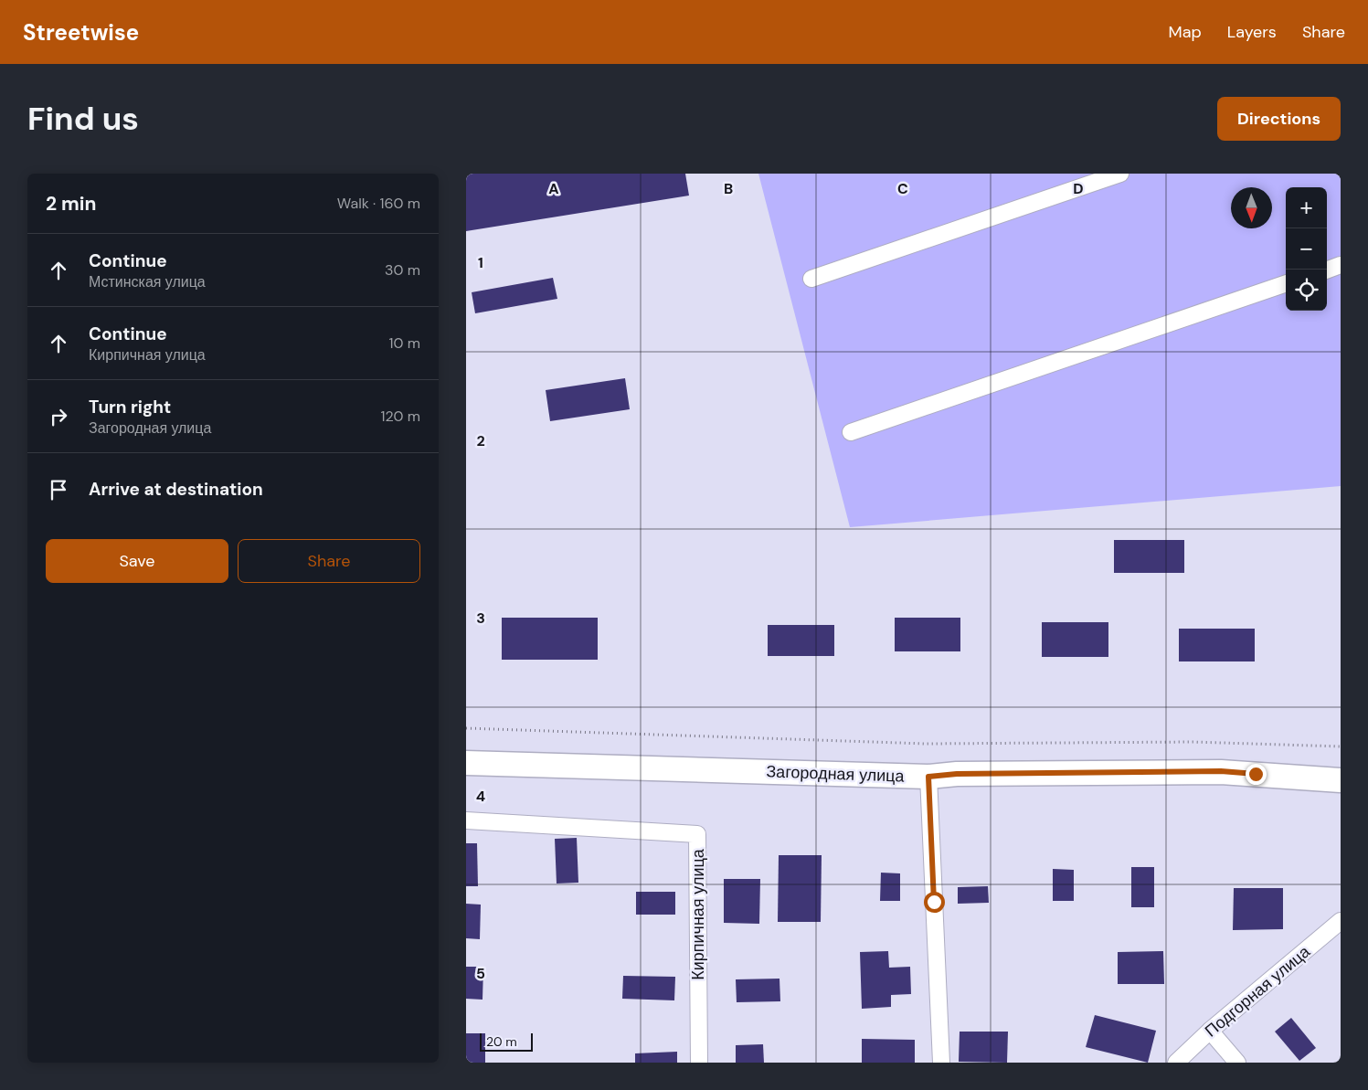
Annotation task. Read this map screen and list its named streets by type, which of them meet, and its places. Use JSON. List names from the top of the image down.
{
  "streets": {
    "main road": ["Загородная улица"],
    "street": ["Кирпичная улица", "Подгорная улица"]
  },
  "scale_bar": "20 m",
  "north": "bottom",
  "page": {
    "header": "Streetwise",
    "nav": ["Map", "Layers", "Share"],
    "buttons": [
      "Directions",
      ["Save", "Share"]
    ],
    "title": "Find us",
    "heading": ["2 min", "Walk · 160 m"],
    "map_buttons": ["+", "−"],
    "list": [
      ["Continue", "Мстинская улица", "30 m"],
      ["Continue", "Кирпичная улица", "10 m"],
      ["Turn right", "Загородная улица", "120 m"],
      "Arrive at destination"
    ],
    "scale": "20 m"
  },
  "grid": {
    "columns": [
      "A",
      "B",
      "C",
      "D"
    ],
    "rows": [
      "1",
      "2",
      "3",
      "4",
      "5"
    ]
  }
}
